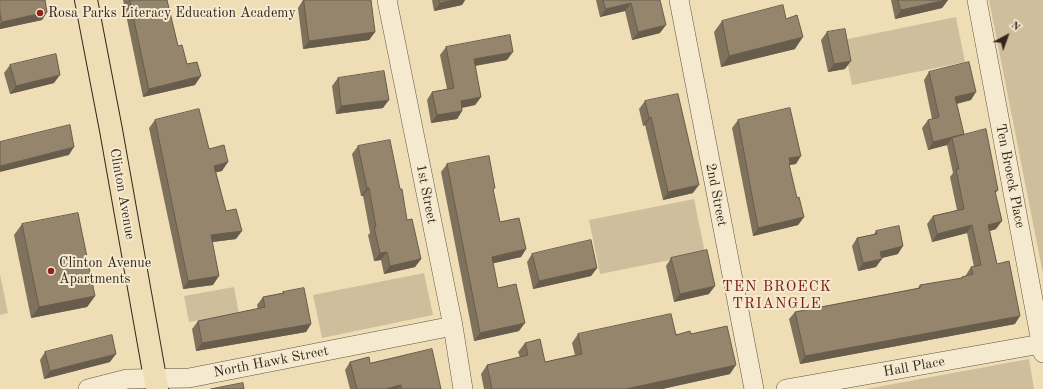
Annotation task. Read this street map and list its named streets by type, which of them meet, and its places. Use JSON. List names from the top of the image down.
{
  "streets": {
    "main road": ["Clinton Avenue"],
    "street": [
      "Ten Broeck Place",
      "1st Street",
      "2nd Street",
      "North Hawk Street",
      "Hall Place"
    ]
  },
  "crossings": [
    ["Ten Broeck Place", "Hall Place"],
    ["Clinton Avenue", "North Hawk Street"],
    ["1st Street", "North Hawk Street"]
  ],
  "districts": ["TEN BROECK TRIANGLE"],
  "places": ["Rosa Parks Literacy Education Academy", "Clinton Avenue Apartments"],
  "north": "top right"
}
